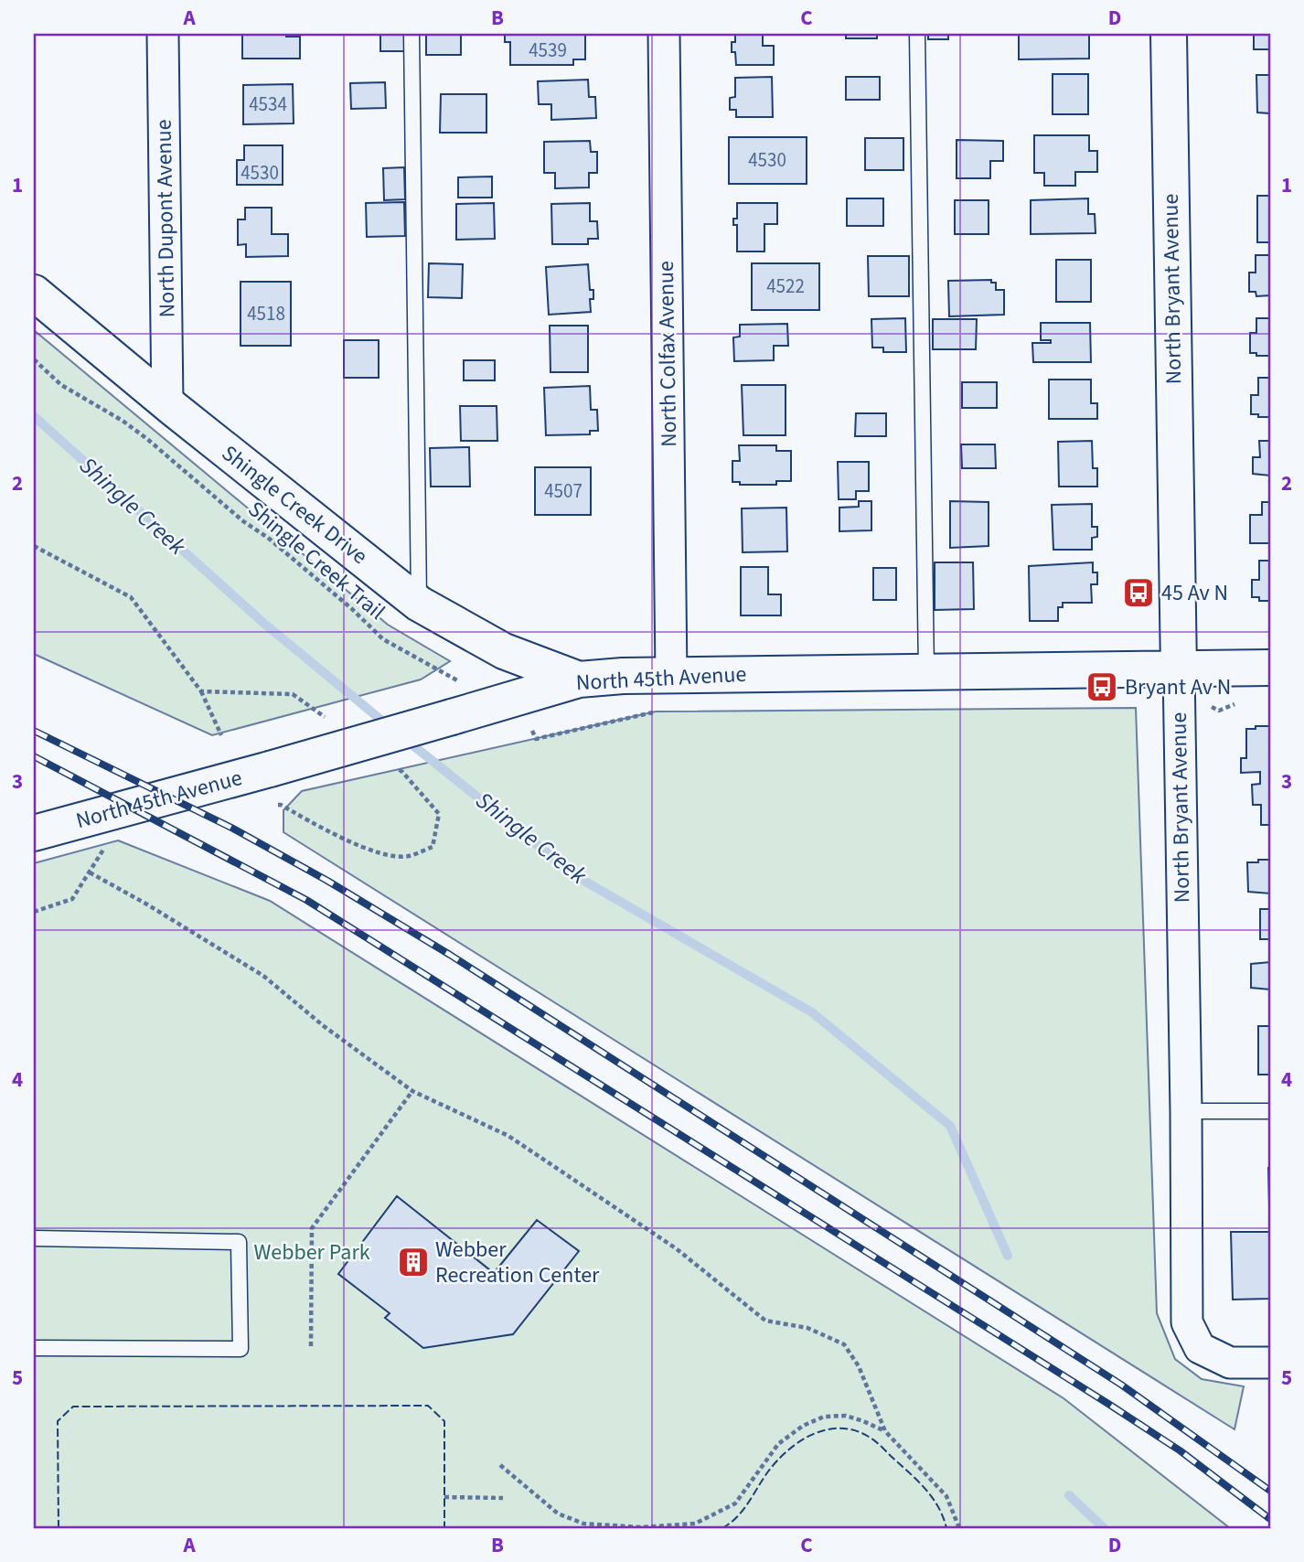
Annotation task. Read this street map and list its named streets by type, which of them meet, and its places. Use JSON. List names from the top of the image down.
{
  "streets": {
    "street": [
      "North Dupont Avenue",
      "North Bryant Avenue",
      "North Colfax Avenue",
      "Shingle Creek Drive",
      "North 45th Avenue"
    ],
    "path": ["Shingle Creek Trail"]
  },
  "crossings": [
    ["North Dupont Avenue", "Shingle Creek Drive"],
    ["North Bryant Avenue", "North 45th Avenue"],
    ["North Colfax Avenue", "North 45th Avenue"],
    ["Shingle Creek Drive", "North 45th Avenue"],
    ["Shingle Creek Trail", "North 45th Avenue"]
  ],
  "water": ["Shingle Creek"],
  "parks": ["Webber Park"],
  "places": {
    "bus stop": ["45 Av N", "Bryant Av N"],
    "building": ["Webber Recreation Center"]
  },
  "house_numbers": [
    "4539",
    "4534",
    "4530",
    "4530",
    "4522",
    "4518",
    "4507"
  ],
  "grid": {
    "columns": [
      "A",
      "B",
      "C",
      "D"
    ],
    "rows": [
      "1",
      "2",
      "3",
      "4",
      "5"
    ]
  }
}
